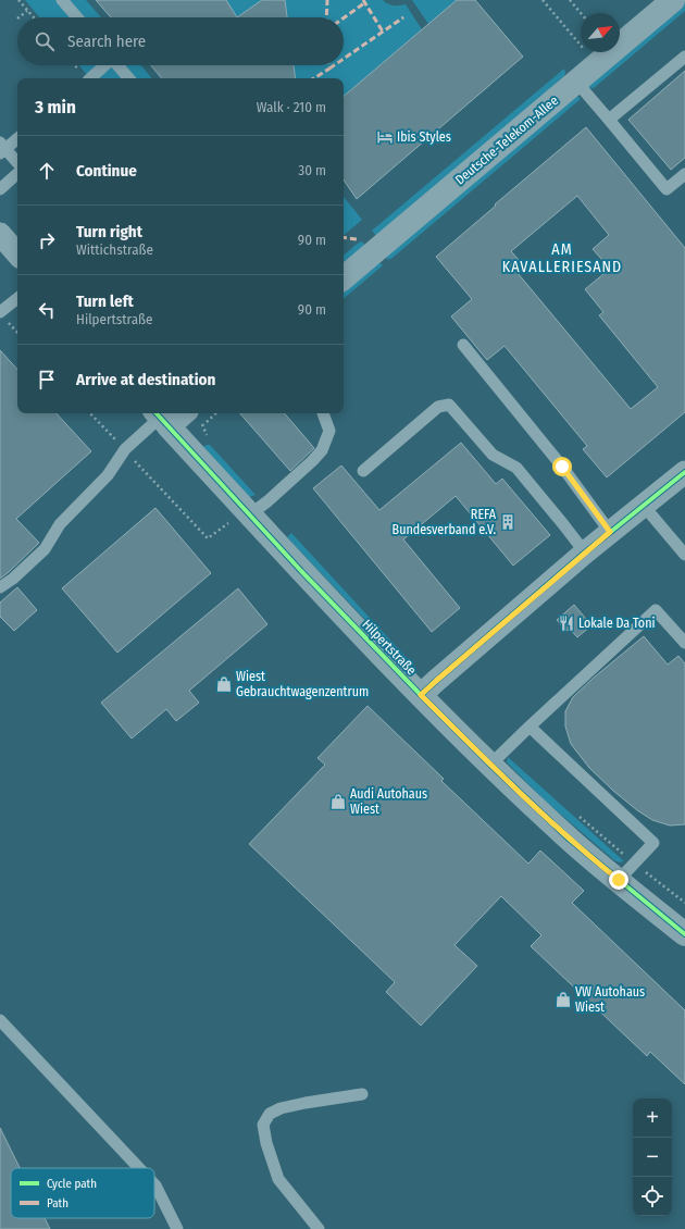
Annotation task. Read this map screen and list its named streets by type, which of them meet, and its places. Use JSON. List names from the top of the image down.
{
  "streets": {
    "main road": ["Deutsche-Telekom-Allee", "Hilpertstraße"]
  },
  "districts": ["AM KAVALLERIESAND"],
  "places": {
    "hotel": ["Ibis Styles"],
    "building": ["REFA Bundesverband e.V."],
    "restaurant": ["Lokale Da Toni"],
    "shop": ["Wiest Gebrauchtwagenzentrum", "Audi Autohaus Wiest", "VW Autohaus Wiest"]
  },
  "legend": ["Cycle path", "Path"],
  "north": "top right",
  "page": {
    "search": "Search here",
    "heading": ["3 min", "Walk · 210 m"],
    "list": [
      ["Continue", "30 m"],
      ["Turn right", "Wittichstraße", "90 m"],
      ["Turn left", "Hilpertstraße", "90 m"],
      "Arrive at destination"
    ],
    "map_buttons": ["+", "−"]
  }
}
